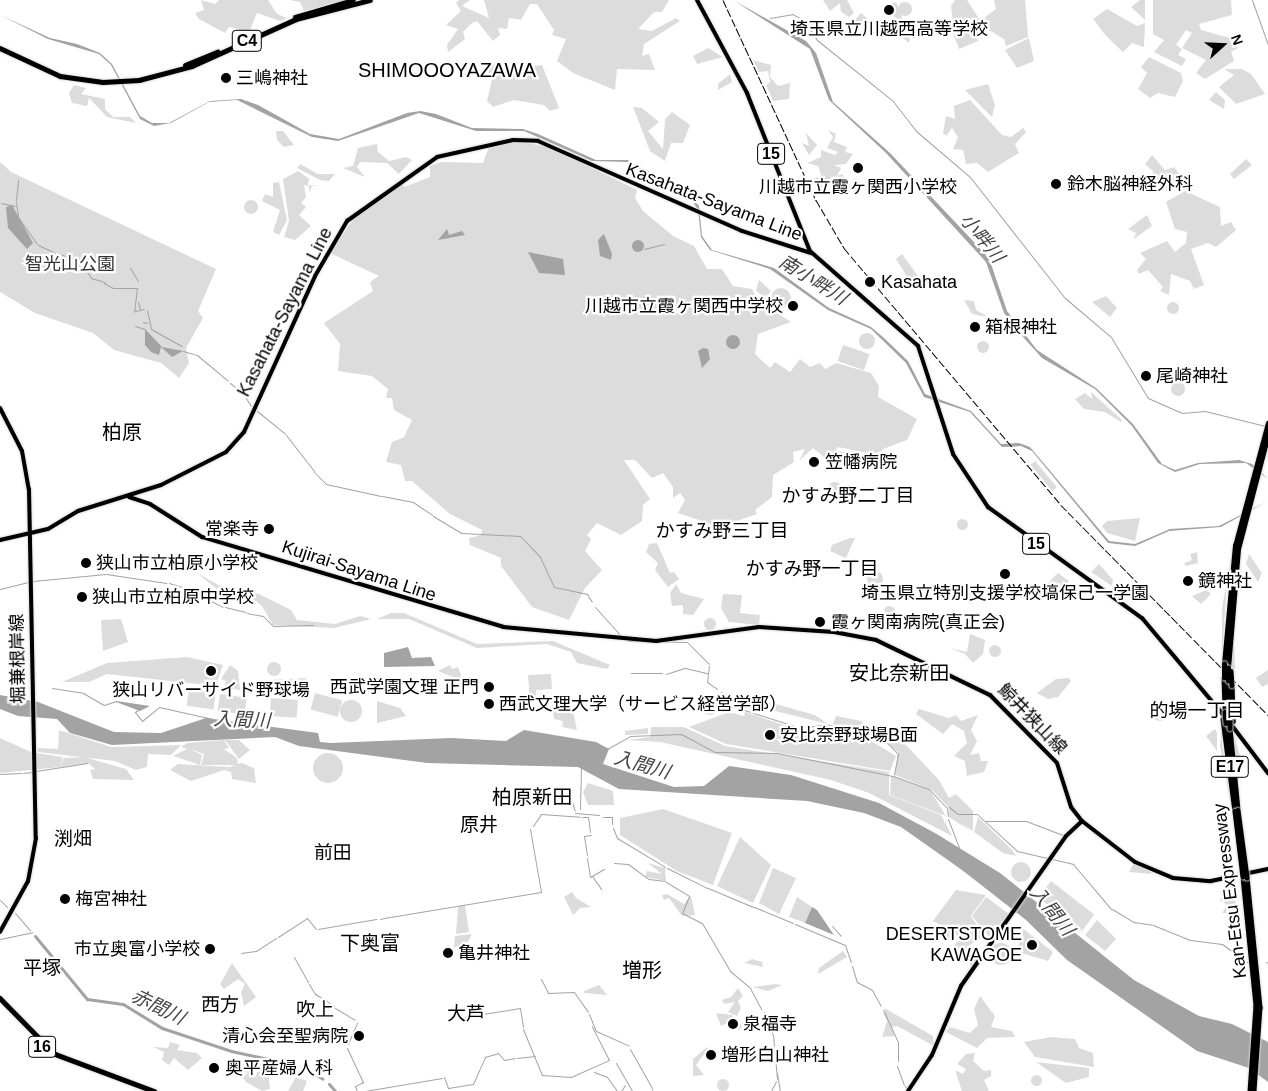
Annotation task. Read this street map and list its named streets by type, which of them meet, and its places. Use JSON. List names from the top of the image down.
{
  "streets": {
    "highway": [
      "C4",
      "E17",
      "Kan-Etsu Expressway",
      "16"
    ],
    "main road": [
      "15",
      "Kasahata-Sayama Line",
      "Kujirai-Sayama Line",
      "堀兼根岸線"
    ]
  },
  "crossings": [
    ["15", "Kasahata-Sayama Line"],
    ["Kasahata-Sayama Line", "Kujirai-Sayama Line"]
  ],
  "districts": [
    "SHIMOOOYAZAWA",
    "柏原",
    "かすみ野二丁目",
    "かすみ野三丁目",
    "かすみ野一丁目",
    "安比奈新田",
    "的場一丁目",
    "柏原新田",
    "原井",
    "渕畑",
    "前田",
    "下奥富",
    "平塚",
    "増形",
    "西方",
    "吹上",
    "大芦"
  ],
  "water": [
    "小畔川",
    "南小畔川",
    "入間川",
    "赤間川"
  ],
  "parks": ["智光山公園"],
  "places": [
    "埼玉県立川越西高等学校",
    "三嶋神社",
    "川越市立霞ヶ関西小学校",
    "鈴木脳神経外科",
    "Kasahata",
    "川越市立霞ヶ関西中学校",
    "箱根神社",
    "尾崎神社",
    "笠幡病院",
    "常楽寺",
    "狭山市立柏原小学校",
    "埼玉県立特別支援学校塙保己一学園",
    "鏡神社",
    "狭山市立柏原中学校",
    "霞ヶ関南病院(真正会)",
    "狭山リバーサイド野球場",
    "西武学園文理 正門",
    "西武文理大学（サービス経営学部）",
    "安比奈野球場B面",
    "梅宮神社",
    "DESERTSTOME KAWAGOE",
    "市立奥富小学校",
    "亀井神社",
    "泉福寺",
    "清心会至聖病院",
    "増形白山神社",
    "奥平産婦人科"
  ],
  "north": "right"
}
